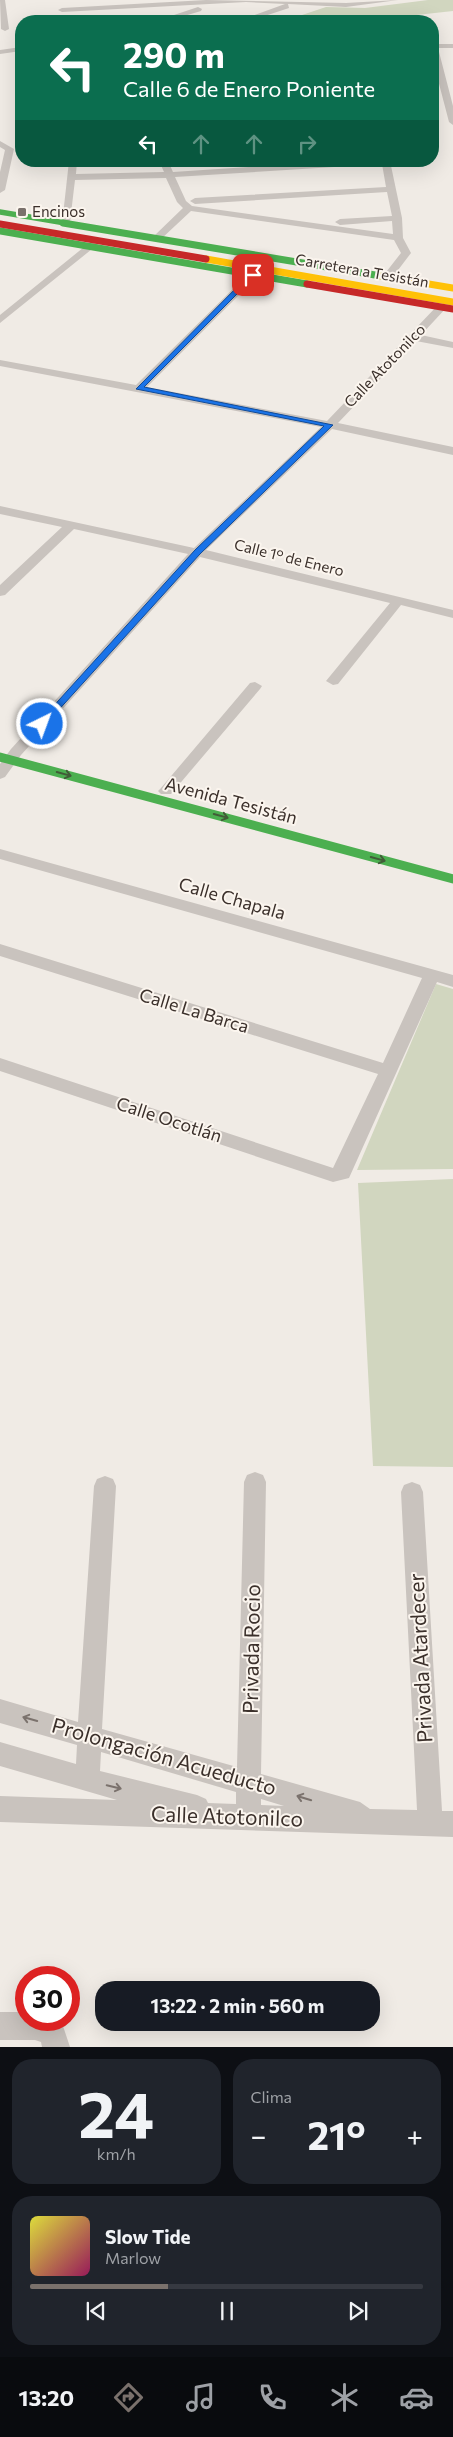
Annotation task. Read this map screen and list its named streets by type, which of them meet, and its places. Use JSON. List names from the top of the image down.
{
  "streets": {
    "main road": ["Carretera a Tesistán", "Avenida Tesistán"],
    "street": [
      "Calle Atotonilco",
      "Calle 1° de Enero",
      "Calle Chapala",
      "Calle La Barca",
      "Calle Ocotlán",
      "Privada Rocio",
      "Privada Atardecer",
      "Prolongación Acueducto"
    ]
  },
  "crossings": [
    ["Carretera a Tesistán", "Calle Atotonilco"],
    ["Calle Atotonilco", "Calle 1° de Enero"],
    ["Calle Atotonilco", "Avenida Tesistán"],
    ["Calle Atotonilco", "Privada Rocio"],
    ["Calle Atotonilco", "Privada Atardecer"],
    ["Calle Atotonilco", "Prolongación Acueducto"],
    ["Calle La Barca", "Calle Ocotlán"],
    ["Privada Rocio", "Prolongación Acueducto"]
  ],
  "places": {
    "transit": ["Encinos"]
  },
  "page": {
    "turn": ["290 m", "Calle 6 de Enero Poniente"],
    "limit": "30",
    "trip": "13:22 · 2 min · 560 m",
    "tile": [
      ["24", "km/h"],
      "Clima"
    ],
    "heat": ["−", "21°", "+"],
    "song": ["Slow Tide", "Marlow"],
    "tabs": "13:20"
  }
}
